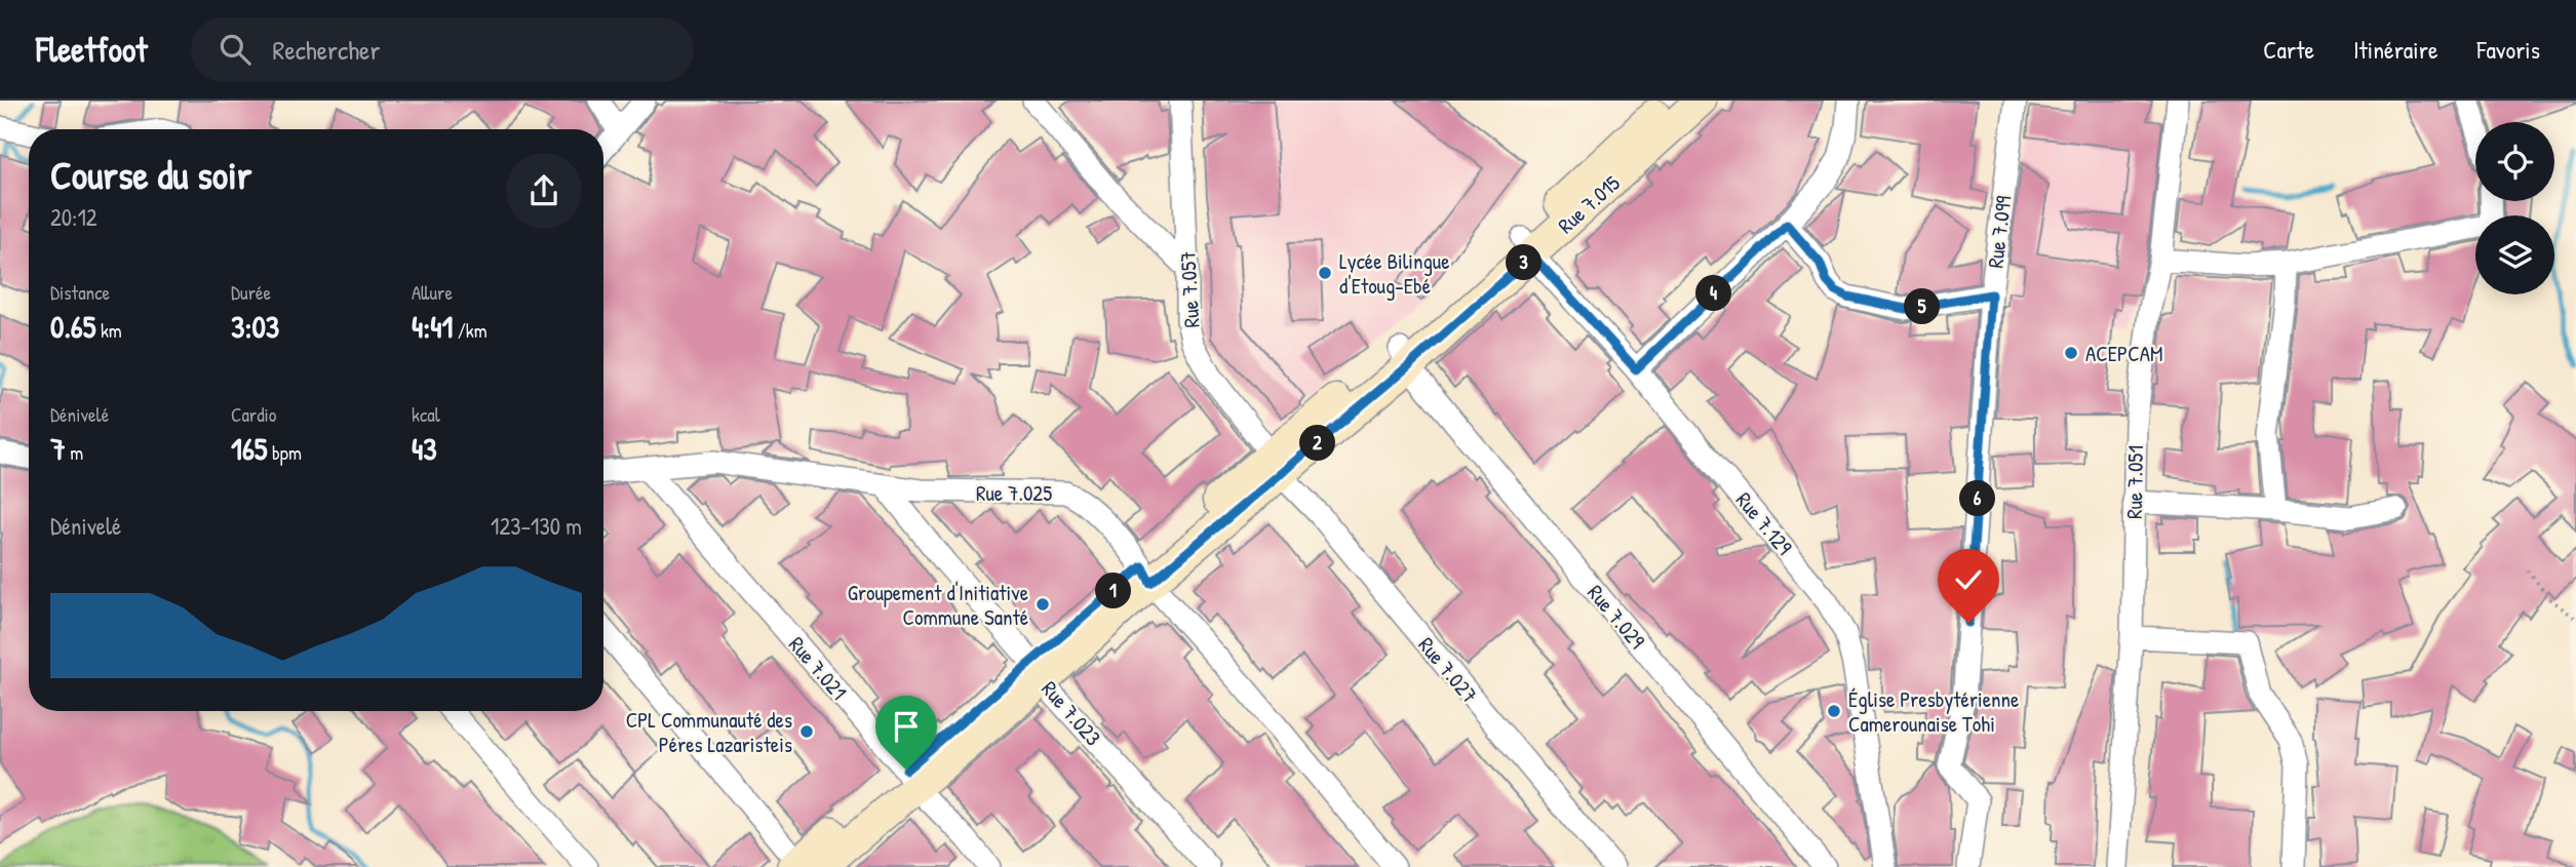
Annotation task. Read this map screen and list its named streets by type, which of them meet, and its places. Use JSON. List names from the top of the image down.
{
  "streets": {
    "main road": ["Rue 7.015"],
    "street": [
      "Rue 7.099",
      "Rue 7.057",
      "Rue 7.051",
      "Rue 7.025",
      "Rue 7.129",
      "Rue 7.029",
      "Rue 7.021",
      "Rue 7.027",
      "Rue 7.023"
    ]
  },
  "crossings": [
    ["Rue 7.015", "Rue 7.057"],
    ["Rue 7.015", "Rue 7.025"],
    ["Rue 7.015", "Rue 7.129"],
    ["Rue 7.015", "Rue 7.029"],
    ["Rue 7.015", "Rue 7.021"],
    ["Rue 7.015", "Rue 7.027"],
    ["Rue 7.015", "Rue 7.023"],
    ["Rue 7.057", "Rue 7.027"],
    ["Rue 7.025", "Rue 7.021"],
    ["Rue 7.025", "Rue 7.023"]
  ],
  "places": [
    "Lycée Bilingue d'Etoug-Ebé",
    "ACEPCAM",
    "Groupement d'Initiative Commune Santé",
    "Église Presbytérienne Camerounaise Tohi",
    "CPL Communauté des Péres Lazaristeis"
  ],
  "page": {
    "header": "Fleetfoot",
    "search": "Rechercher",
    "nav": ["Carte", "Itinéraire", "Favoris"],
    "heading": ["Course du soir", "20:12"],
    "pins": [
      "3",
      "4",
      "5",
      "2",
      "6",
      "1"
    ],
    "stats": [
      ["Distance", "0.65 km"],
      ["Durée", "3:03"],
      ["Allure", "4:41 /km"],
      ["Dénivelé", "7 m"],
      ["Cardio", "165 bpm"],
      ["kcal", "43"]
    ],
    "chart": ["Dénivelé", "123–130 m"]
  }
}
